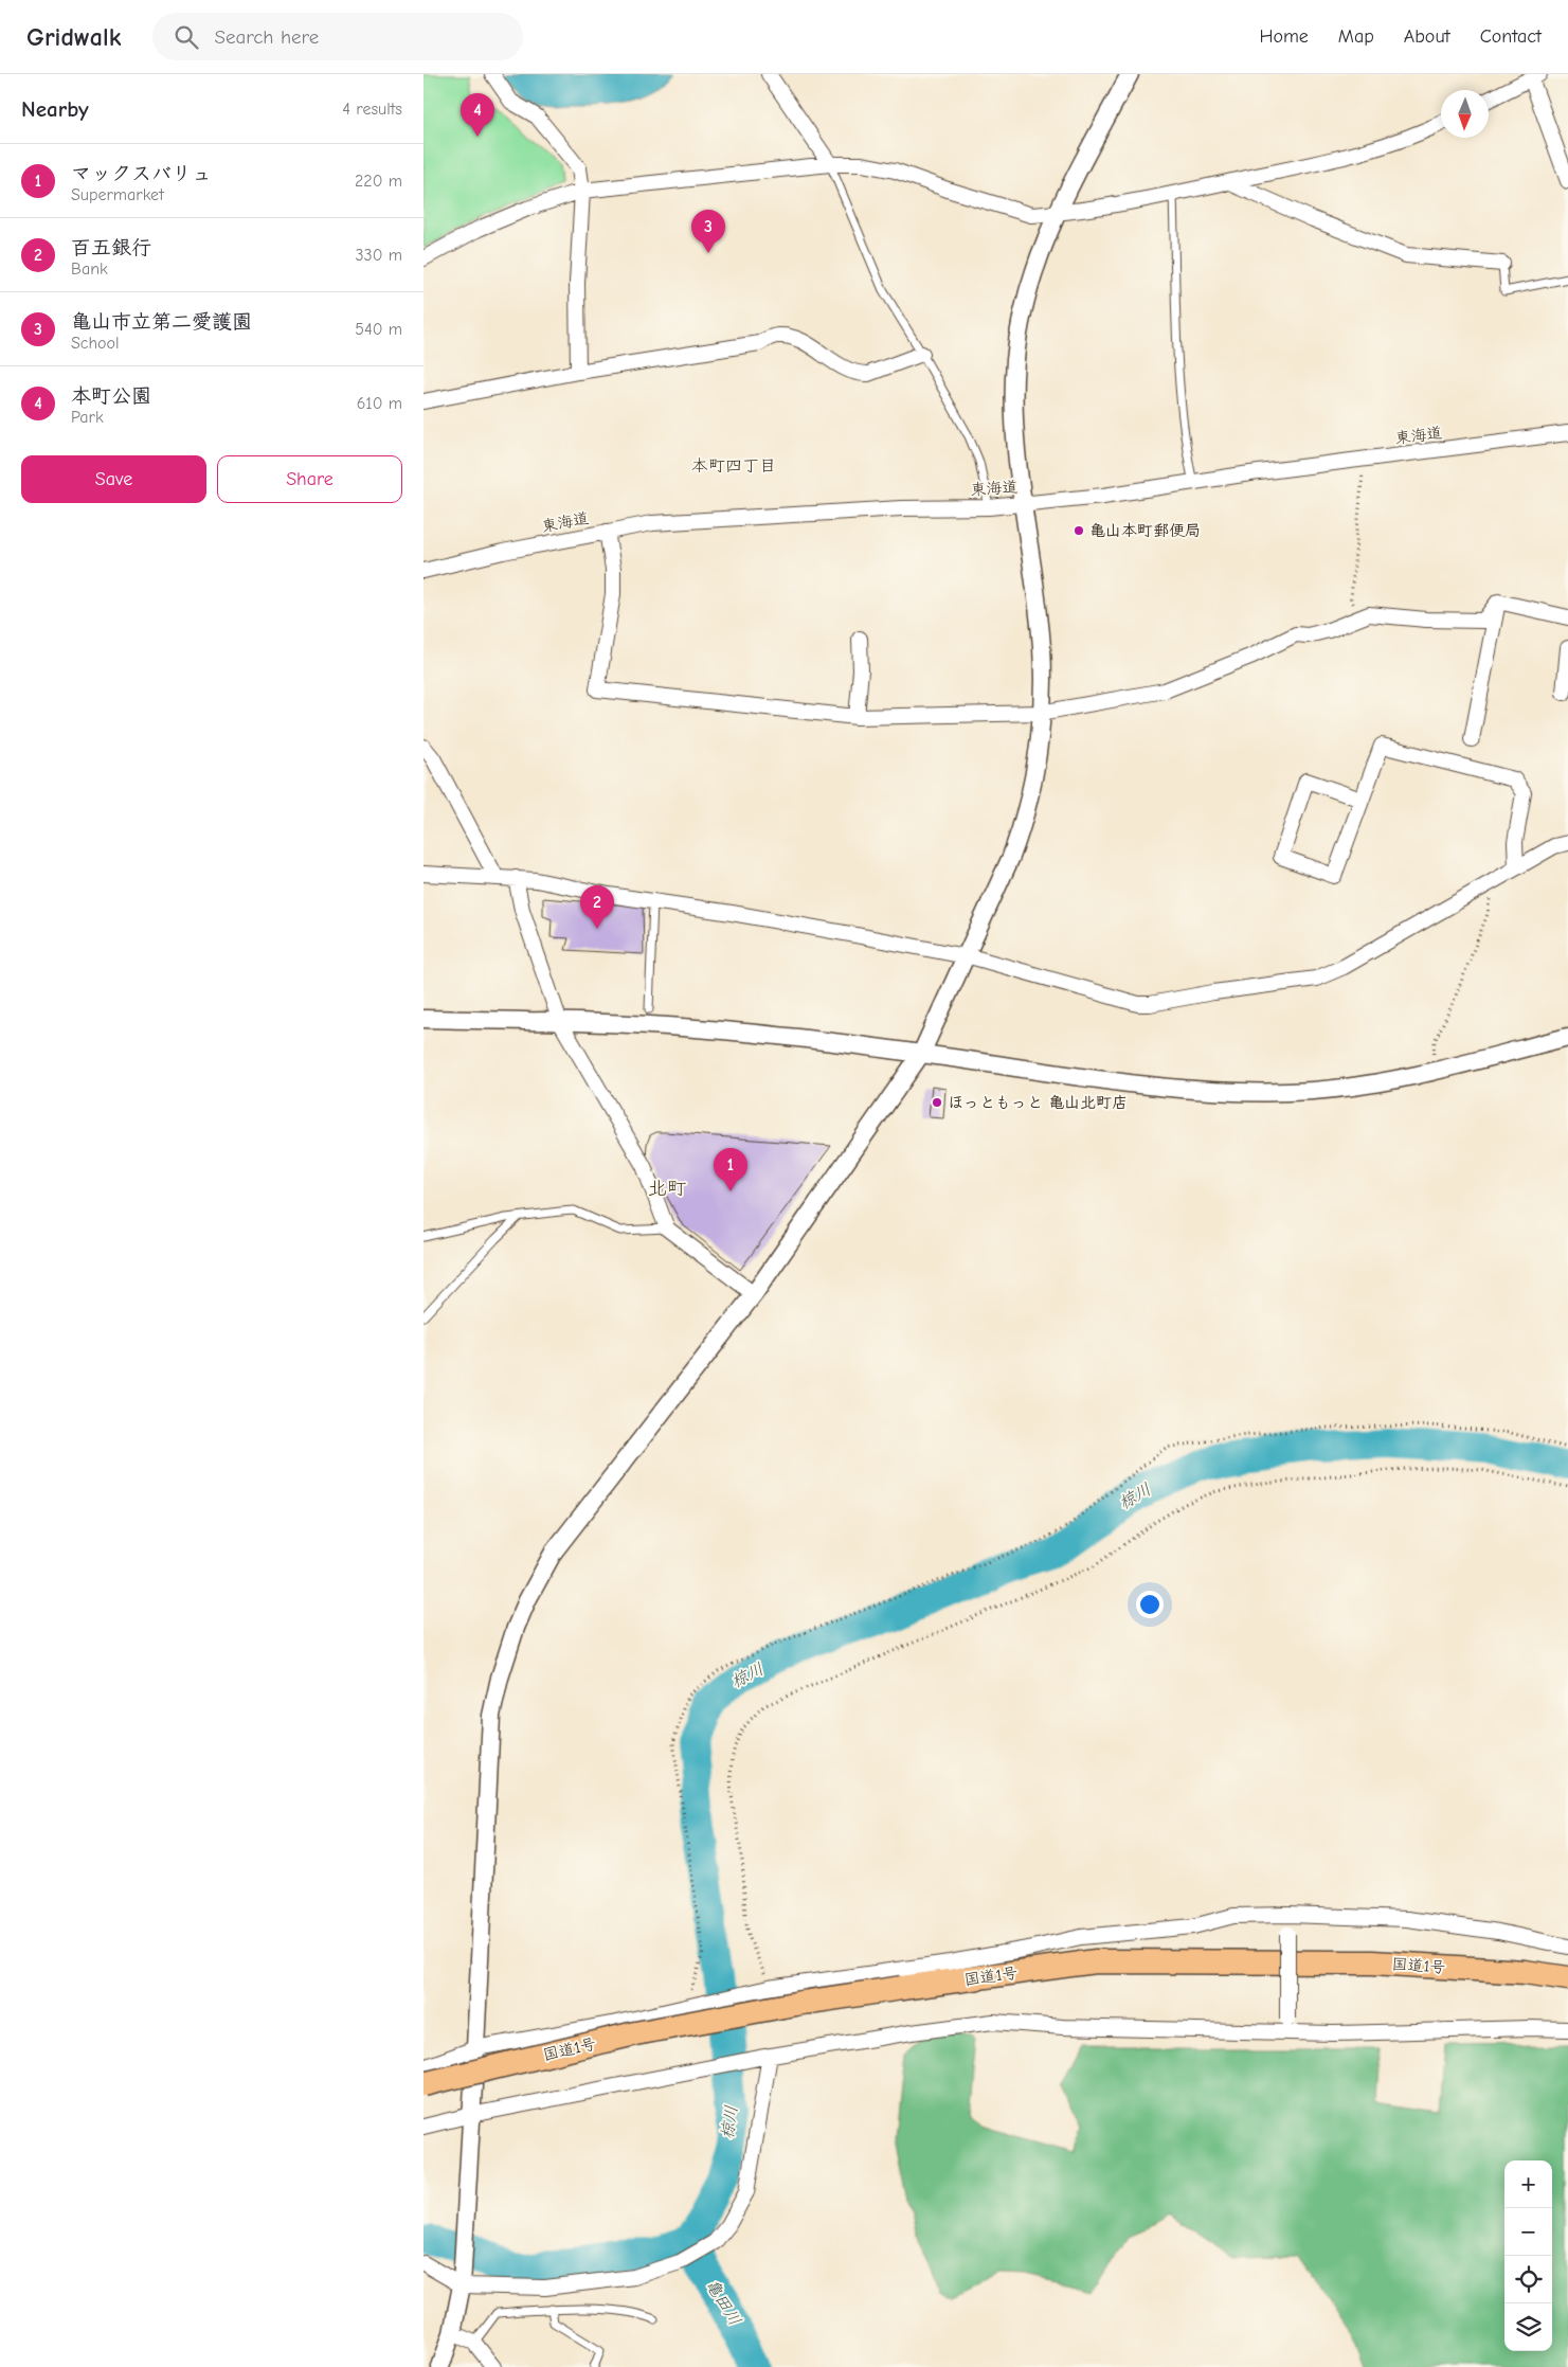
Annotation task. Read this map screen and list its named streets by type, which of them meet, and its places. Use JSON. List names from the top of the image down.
{
  "streets": {
    "highway": ["国道1号"],
    "street": ["東海道"]
  },
  "districts": ["本町四丁目", "北町"],
  "water": ["椋川", "亀田川"],
  "places": ["亀山本町郵便局", "ほっともっと 亀山北町店"],
  "north": "bottom",
  "page": {
    "header": "Gridwalk",
    "search": "Search here",
    "nav": [
      "Home",
      "Map",
      "About",
      "Contact"
    ],
    "heading": ["Nearby", "4 results"],
    "pins": [
      "4",
      "3",
      "2",
      "1"
    ],
    "list": [
      {
        "mark": "1",
        "name": "マックスバリュ",
        "note": "Supermarket",
        "value": "220 m"
      },
      {
        "mark": "2",
        "name": "百五銀行",
        "note": "Bank",
        "value": "330 m"
      },
      {
        "mark": "3",
        "name": "亀山市立第二愛護園",
        "note": "School",
        "value": "540 m"
      },
      {
        "mark": "4",
        "name": "本町公園",
        "note": "Park",
        "value": "610 m"
      }
    ],
    "buttons": ["Save", "Share"],
    "map_buttons": ["+", "−"]
  }
}
